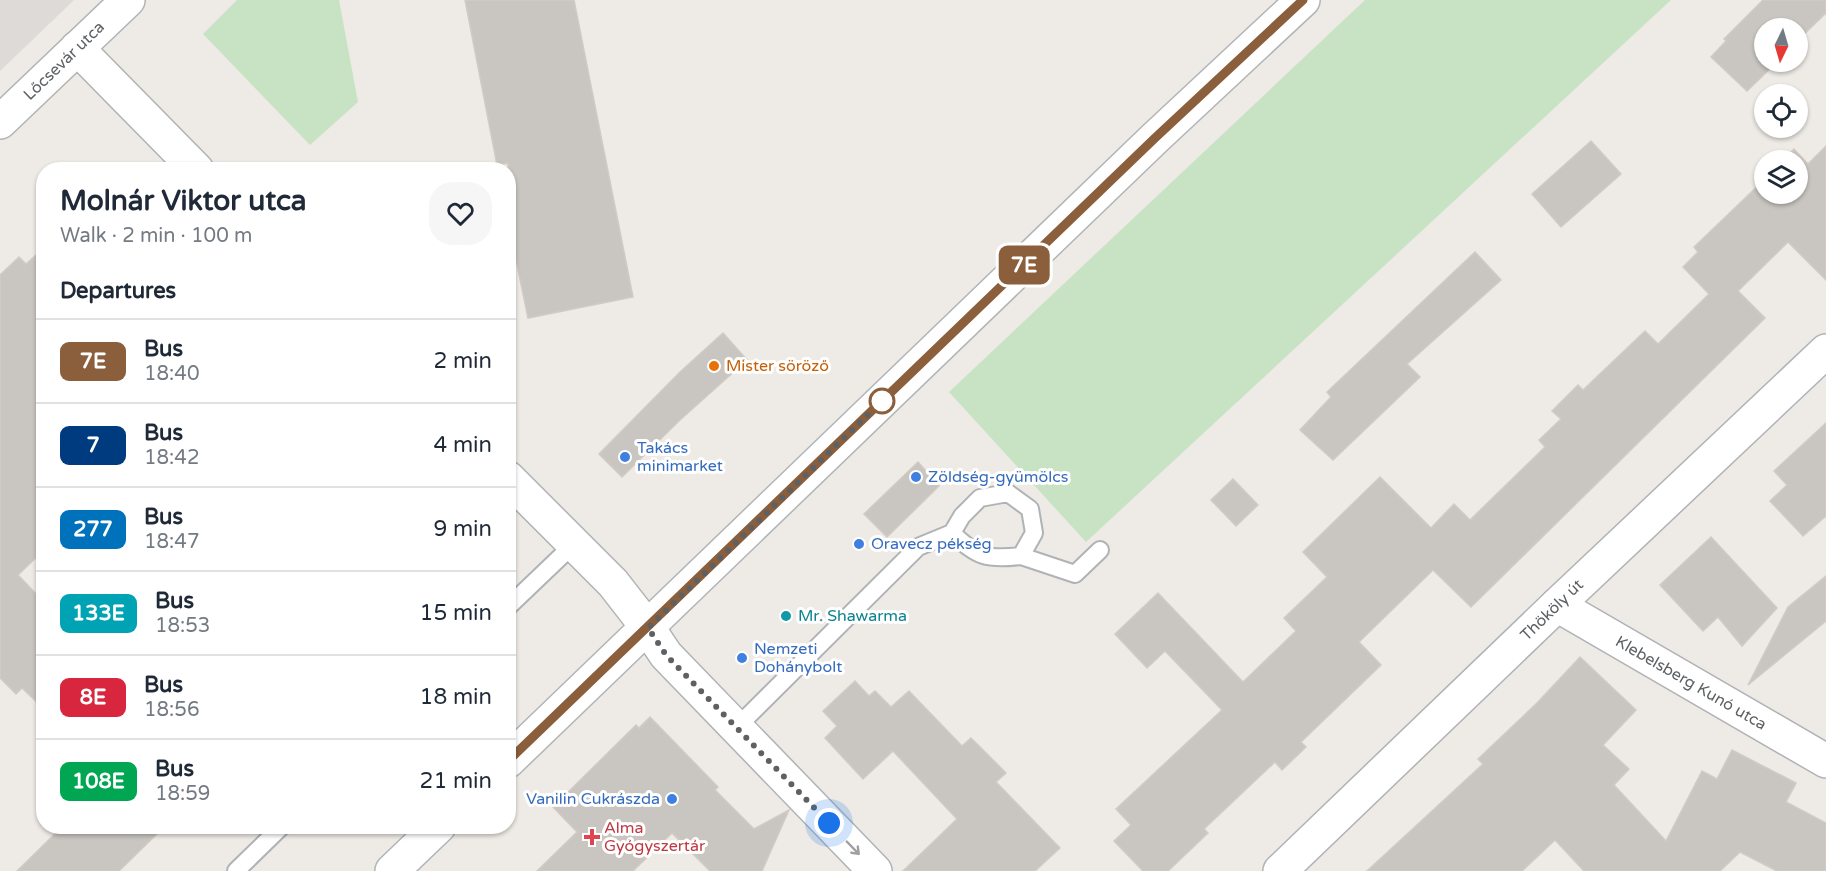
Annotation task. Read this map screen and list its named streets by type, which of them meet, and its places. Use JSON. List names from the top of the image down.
{
  "streets": {
    "street": ["Lőcsevár utca", "Thököly út", "Klebelsberg Kunó utca"]
  },
  "crossings": [
    ["Thököly út", "Klebelsberg Kunó utca"]
  ],
  "places": {
    "other": [
      "Mister söröző",
      "Takács minimarket",
      "Zöldség-gyümölcs",
      "Oravecz pékség",
      "Mr. Shawarma",
      "Nemzeti Dohánybolt",
      "Vanilin Cukrászda"
    ],
    "health": ["Alma Gyógyszertár"]
  },
  "lines": ["bus line 7E"],
  "north": "bottom",
  "page": {
    "on_map": "7E",
    "heading": [
      ["Molnár Viktor utca", "Walk · 2 min · 100 m"],
      "Departures"
    ],
    "list": [
      {
        "mark": "7E",
        "name": "Bus",
        "note": "18:40",
        "value": "2 min"
      },
      {
        "mark": "7",
        "name": "Bus",
        "note": "18:42",
        "value": "4 min"
      },
      {
        "mark": "277",
        "name": "Bus",
        "note": "18:47",
        "value": "9 min"
      },
      {
        "mark": "133E",
        "name": "Bus",
        "note": "18:53",
        "value": "15 min"
      },
      {
        "mark": "8E",
        "name": "Bus",
        "note": "18:56",
        "value": "18 min"
      },
      {
        "mark": "108E",
        "name": "Bus",
        "note": "18:59",
        "value": "21 min"
      }
    ]
  }
}
